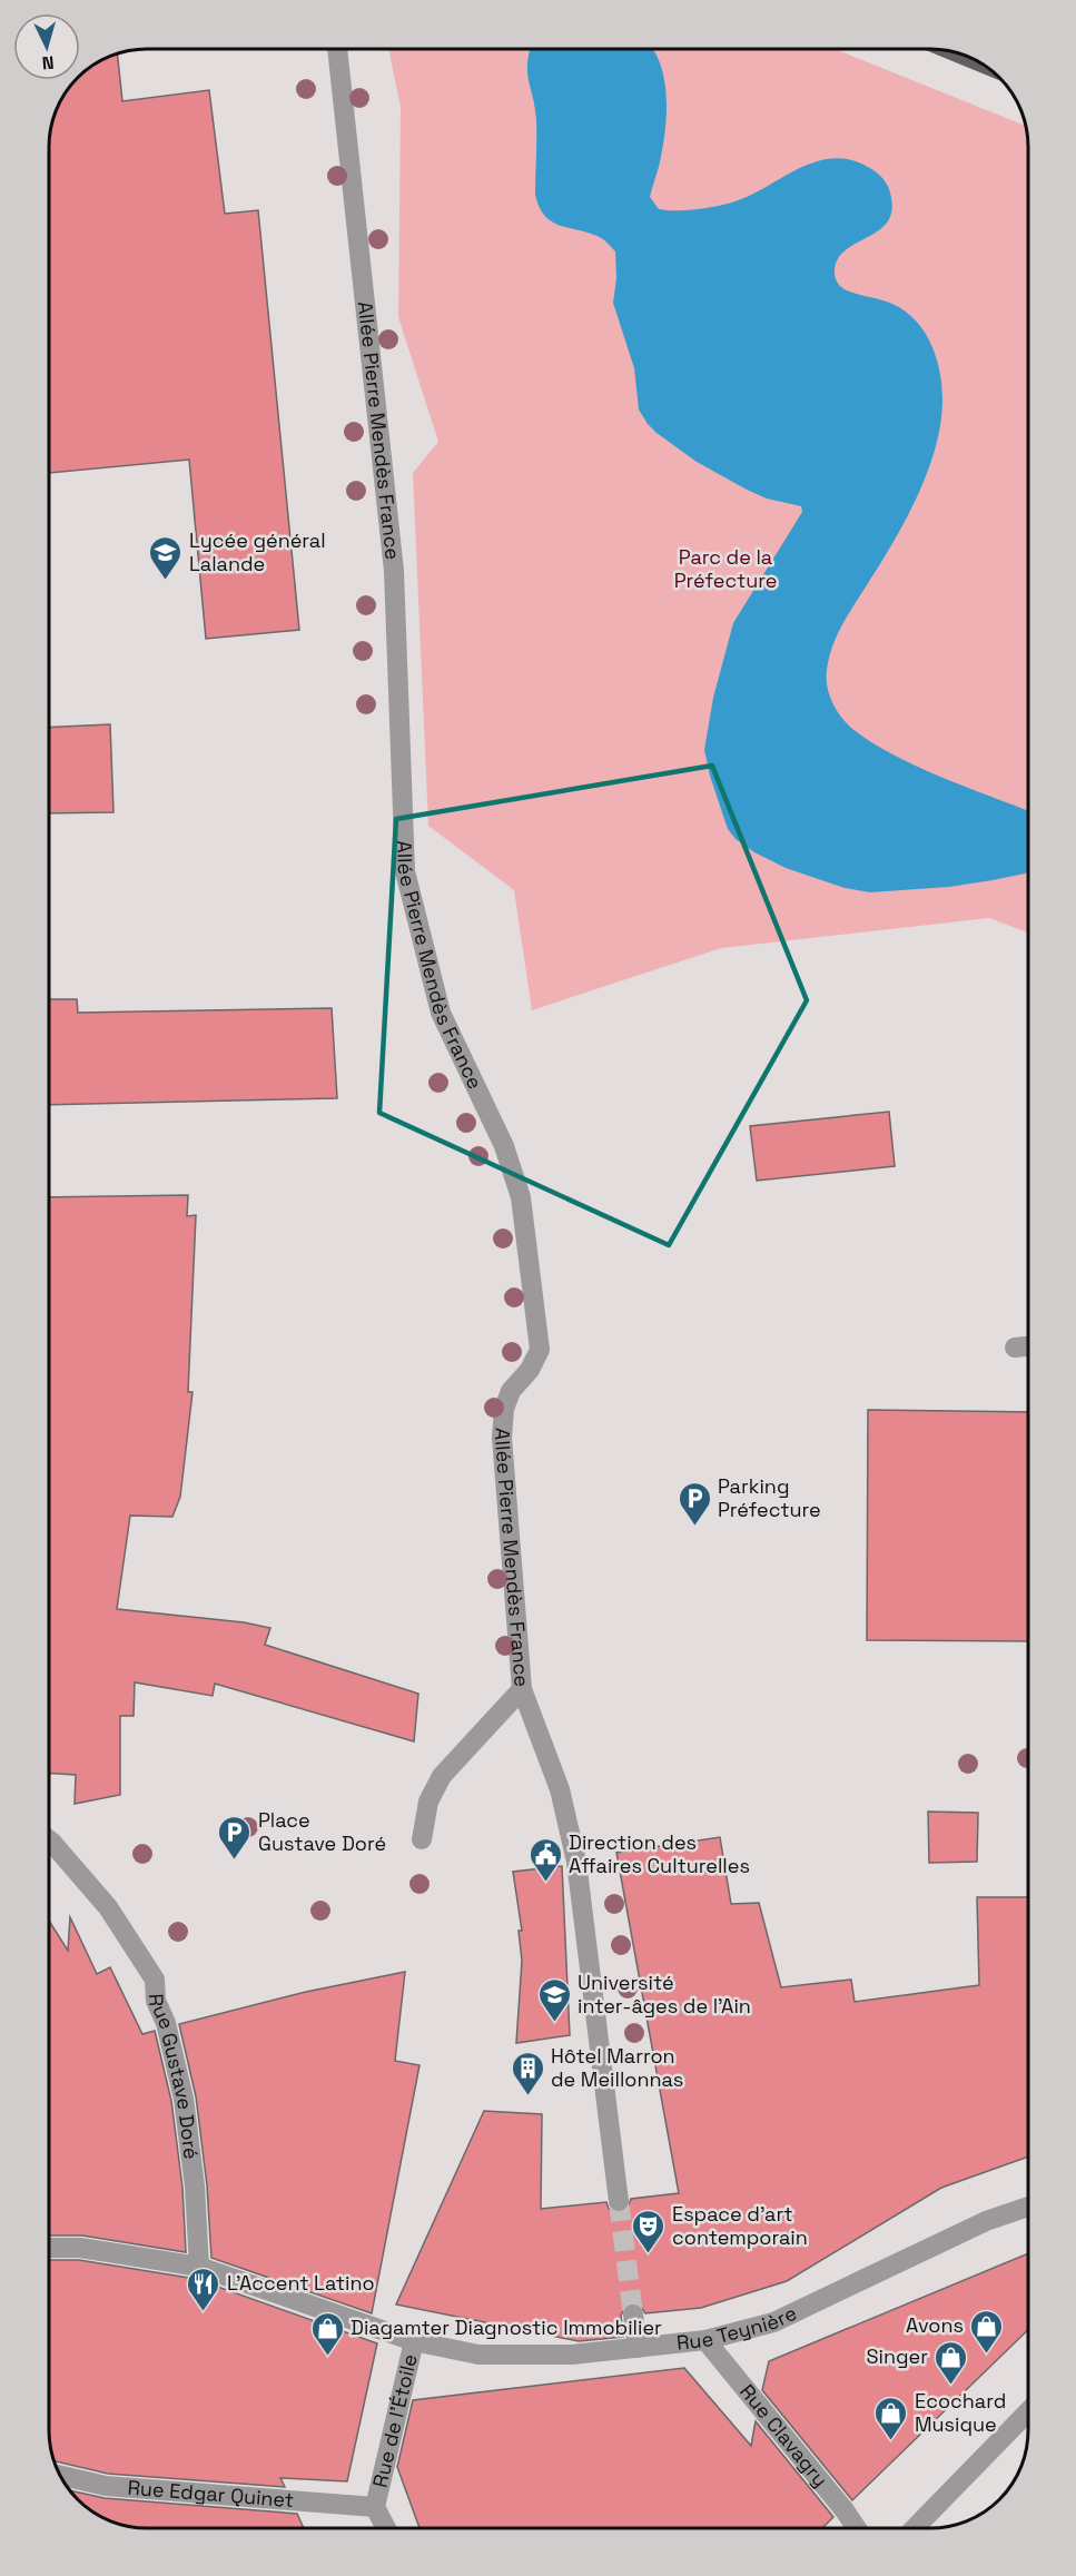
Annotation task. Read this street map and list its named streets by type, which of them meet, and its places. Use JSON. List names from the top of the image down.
{
  "streets": {
    "street": [
      "Allée Pierre Mendès France",
      "Rue Gustave Doré",
      "Rue Teynière",
      "Rue de l'Étoile",
      "Rue Clavagry",
      "Rue Edgar Quinet"
    ]
  },
  "crossings": [
    ["Rue Gustave Doré", "Rue Teynière"],
    ["Rue Teynière", "Rue de l'Étoile"],
    ["Rue Teynière", "Rue Clavagry"],
    ["Rue de l'Étoile", "Rue Edgar Quinet"]
  ],
  "parks": ["Parc de la Préfecture"],
  "places": {
    "school or university": ["Lycée général Lalande", "Université inter-âges de l'Ain"],
    "parking": ["Parking Préfecture", "Place Gustave Doré"],
    "public building": ["Direction des Affaires Culturelles"],
    "building": ["Hôtel Marron de Meillonnas"],
    "theatre": ["Espace d'art contemporain"],
    "restaurant": ["L'Accent Latino"],
    "shop": [
      "Avons",
      "Diagamter Diagnostic Immobilier",
      "Singer",
      "Ecochard Musique"
    ]
  },
  "north": "bottom"
}
